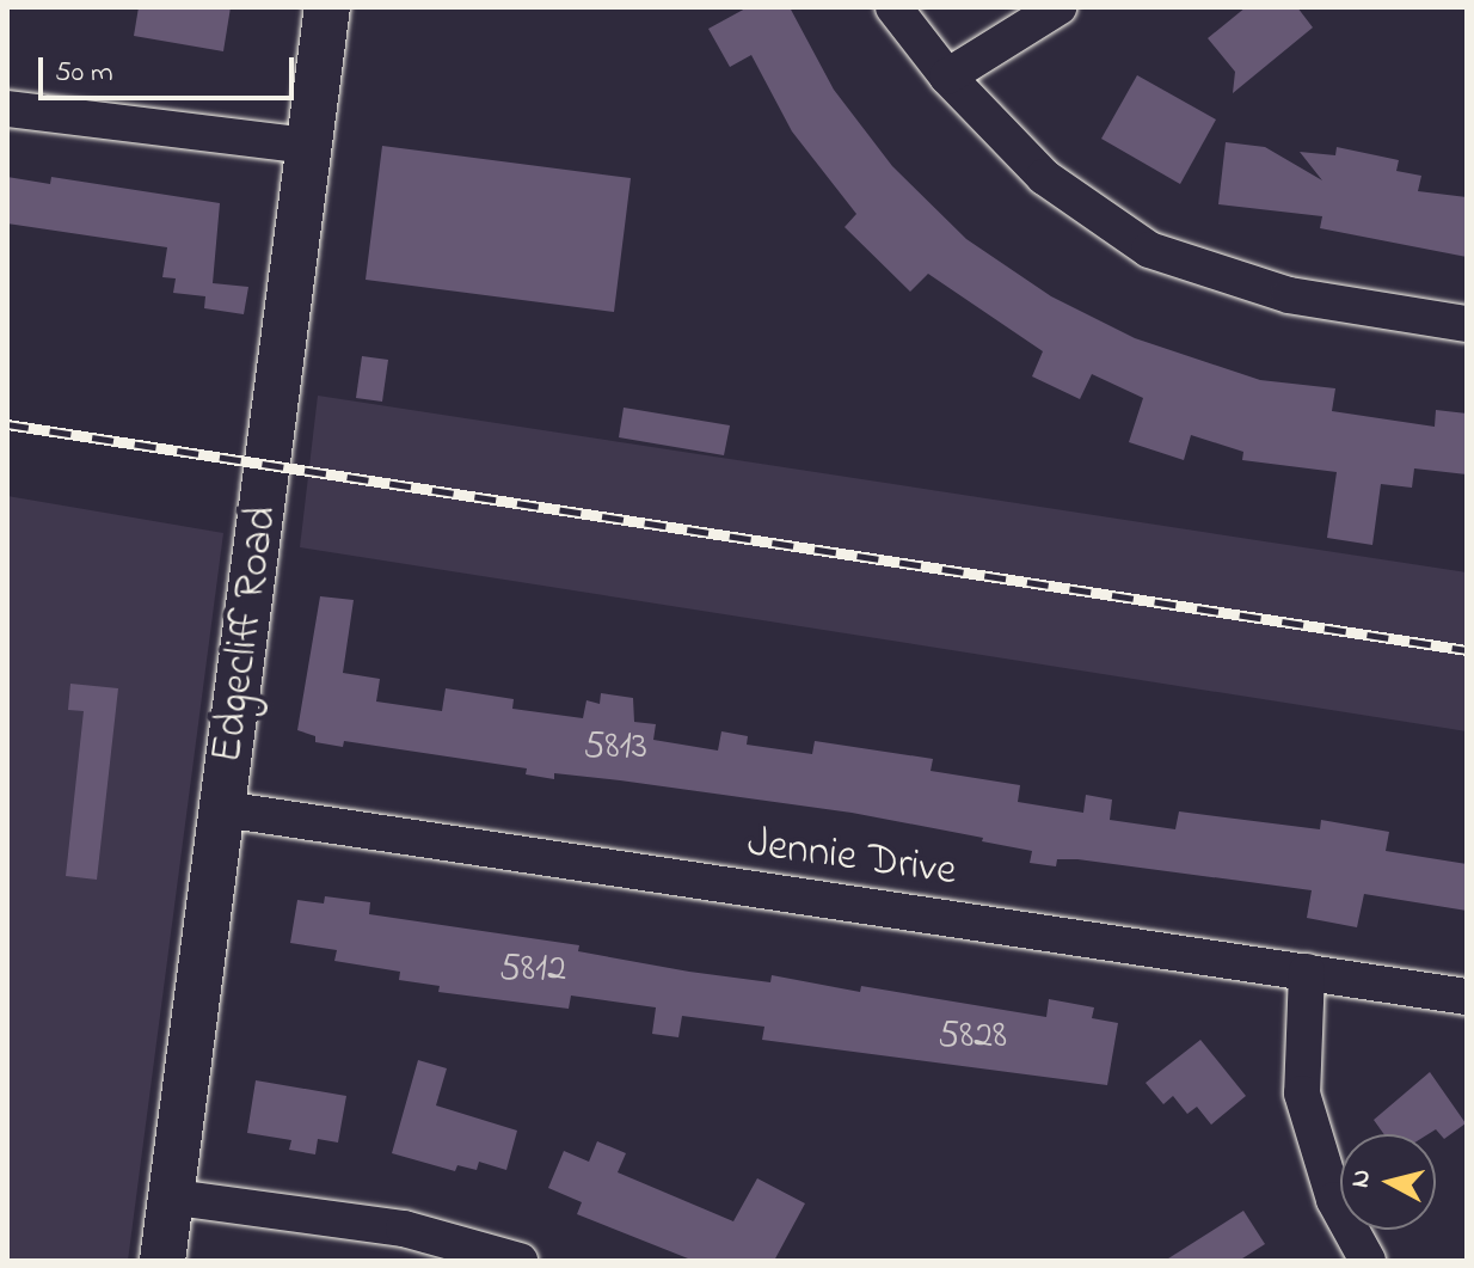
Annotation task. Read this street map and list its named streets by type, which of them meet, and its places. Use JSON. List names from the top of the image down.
{
  "streets": {
    "street": ["Edgecliff Road", "Jennie Drive"]
  },
  "crossings": [
    ["Edgecliff Road", "Jennie Drive"]
  ],
  "house_numbers": ["5813", "5812", "5828"],
  "scale_bar": "50 m",
  "north": "left"
}
